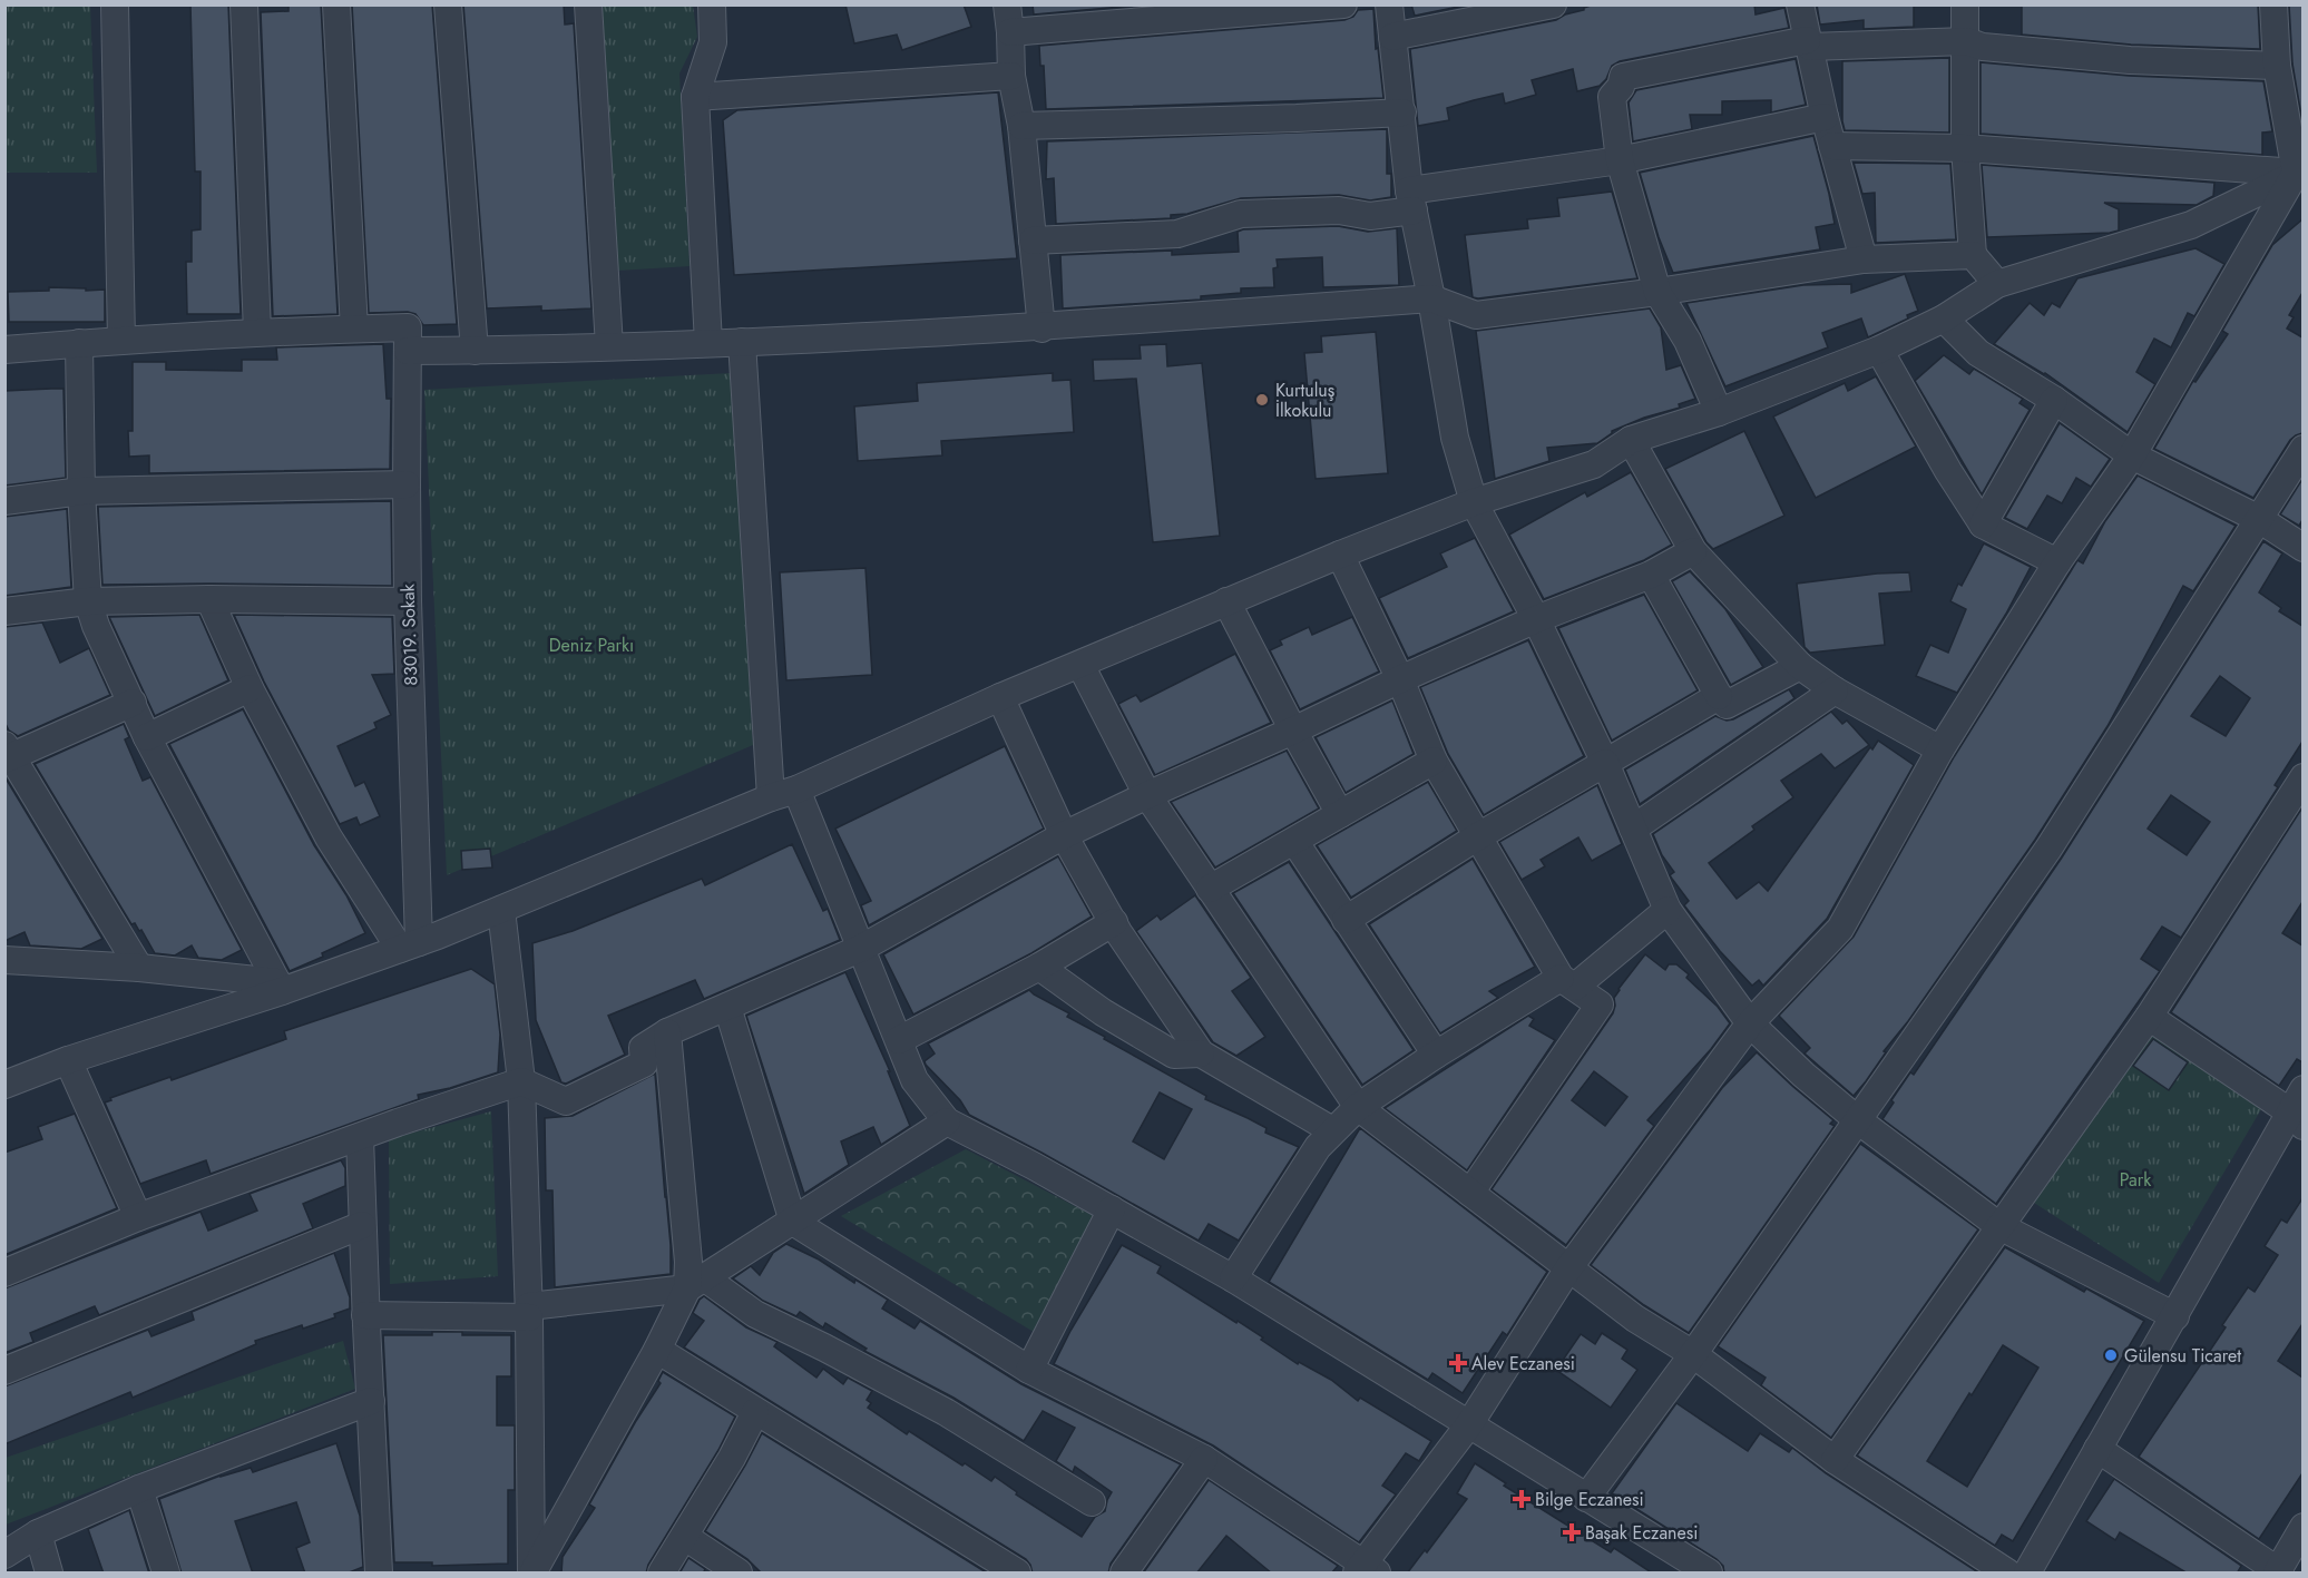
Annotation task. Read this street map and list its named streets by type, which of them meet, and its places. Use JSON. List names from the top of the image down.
{
  "streets": {
    "street": ["83019. Sokak"]
  },
  "parks": ["Deniz Parkı", "Park"],
  "places": {
    "other": ["Kurtuluş İlkokulu", "Gülensu Ticaret"],
    "health": ["Alev Eczanesi", "Bilge Eczanesi", "Başak Eczanesi"]
  }
}
